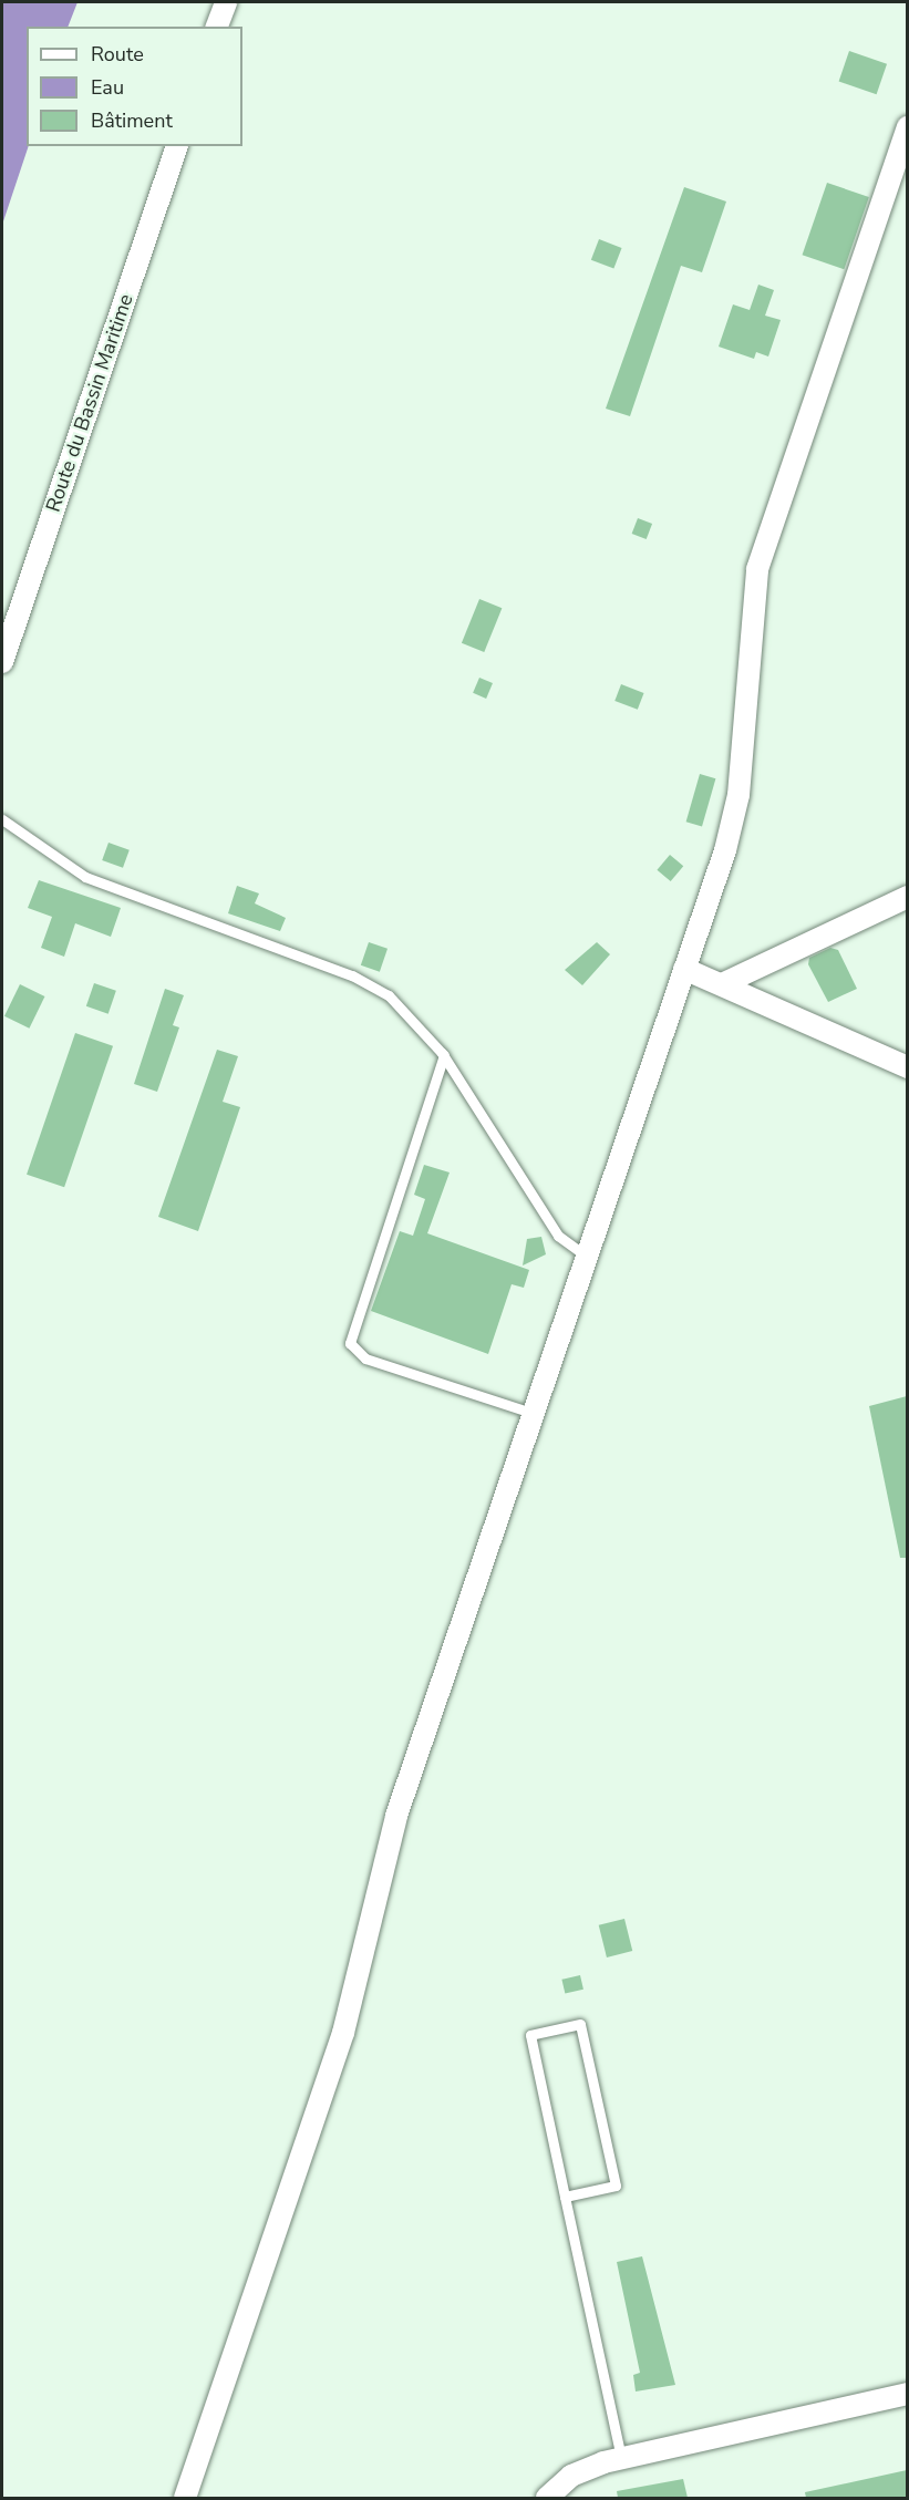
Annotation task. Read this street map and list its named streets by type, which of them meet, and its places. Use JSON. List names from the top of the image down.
{
  "streets": {
    "street": ["Route du Bassin Maritime"]
  },
  "legend": ["Route", "Eau", "Bâtiment"]
}
